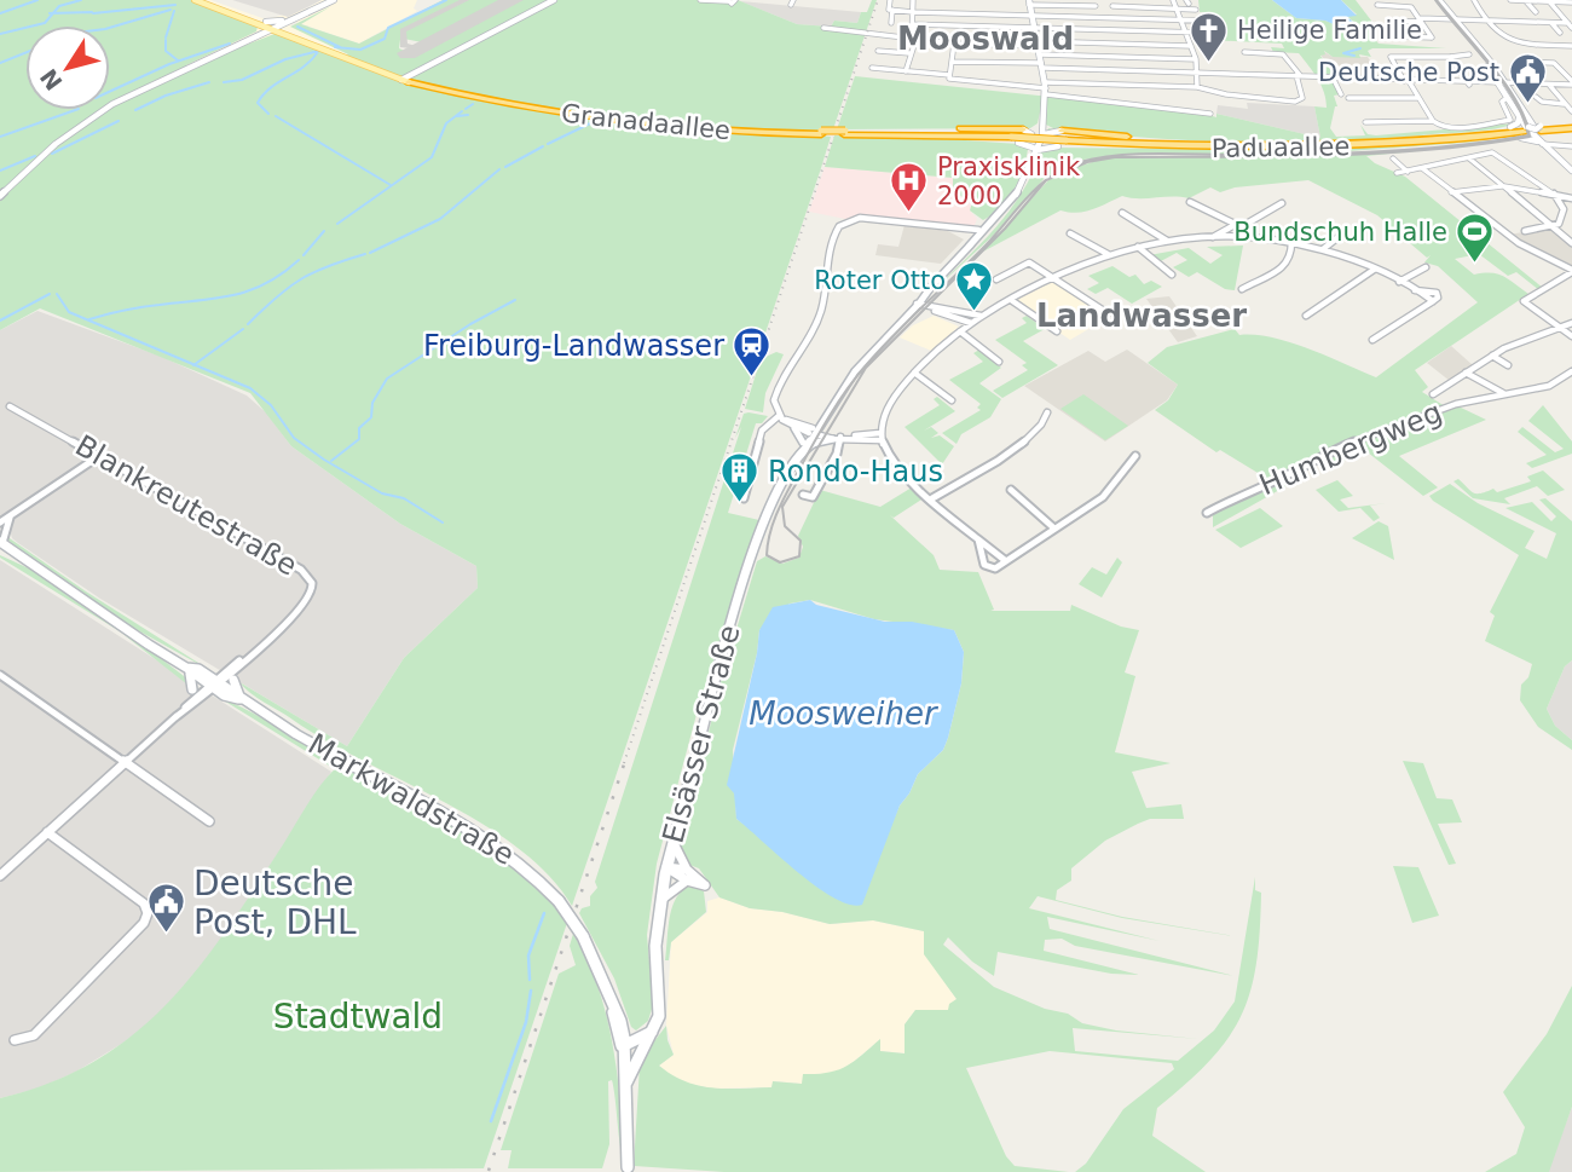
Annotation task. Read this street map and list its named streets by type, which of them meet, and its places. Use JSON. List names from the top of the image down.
{
  "streets": {
    "highway": ["Granadaallee", "Paduaallee"],
    "main road": ["Elsässer Straße", "Markwaldstraße"],
    "street": ["Humbergweg", "Blankreutestraße"]
  },
  "crossings": [
    ["Paduaallee", "Elsässer Straße"],
    ["Blankreutestraße", "Markwaldstraße"],
    ["Elsässer Straße", "Markwaldstraße"]
  ],
  "districts": ["Mooswald", "Landwasser"],
  "water": ["Moosweiher"],
  "parks": ["Stadtwald"],
  "places": {
    "church": ["Heilige Familie"],
    "public building": ["Deutsche Post", "Deutsche Post, DHL"],
    "hospital": ["Praxisklinik 2000"],
    "sports": ["Bundschuh Halle"],
    "place": ["Roter Otto"],
    "station": ["Freiburg-Landwasser"],
    "building": ["Rondo-Haus"]
  },
  "north": "bottom left"
}
